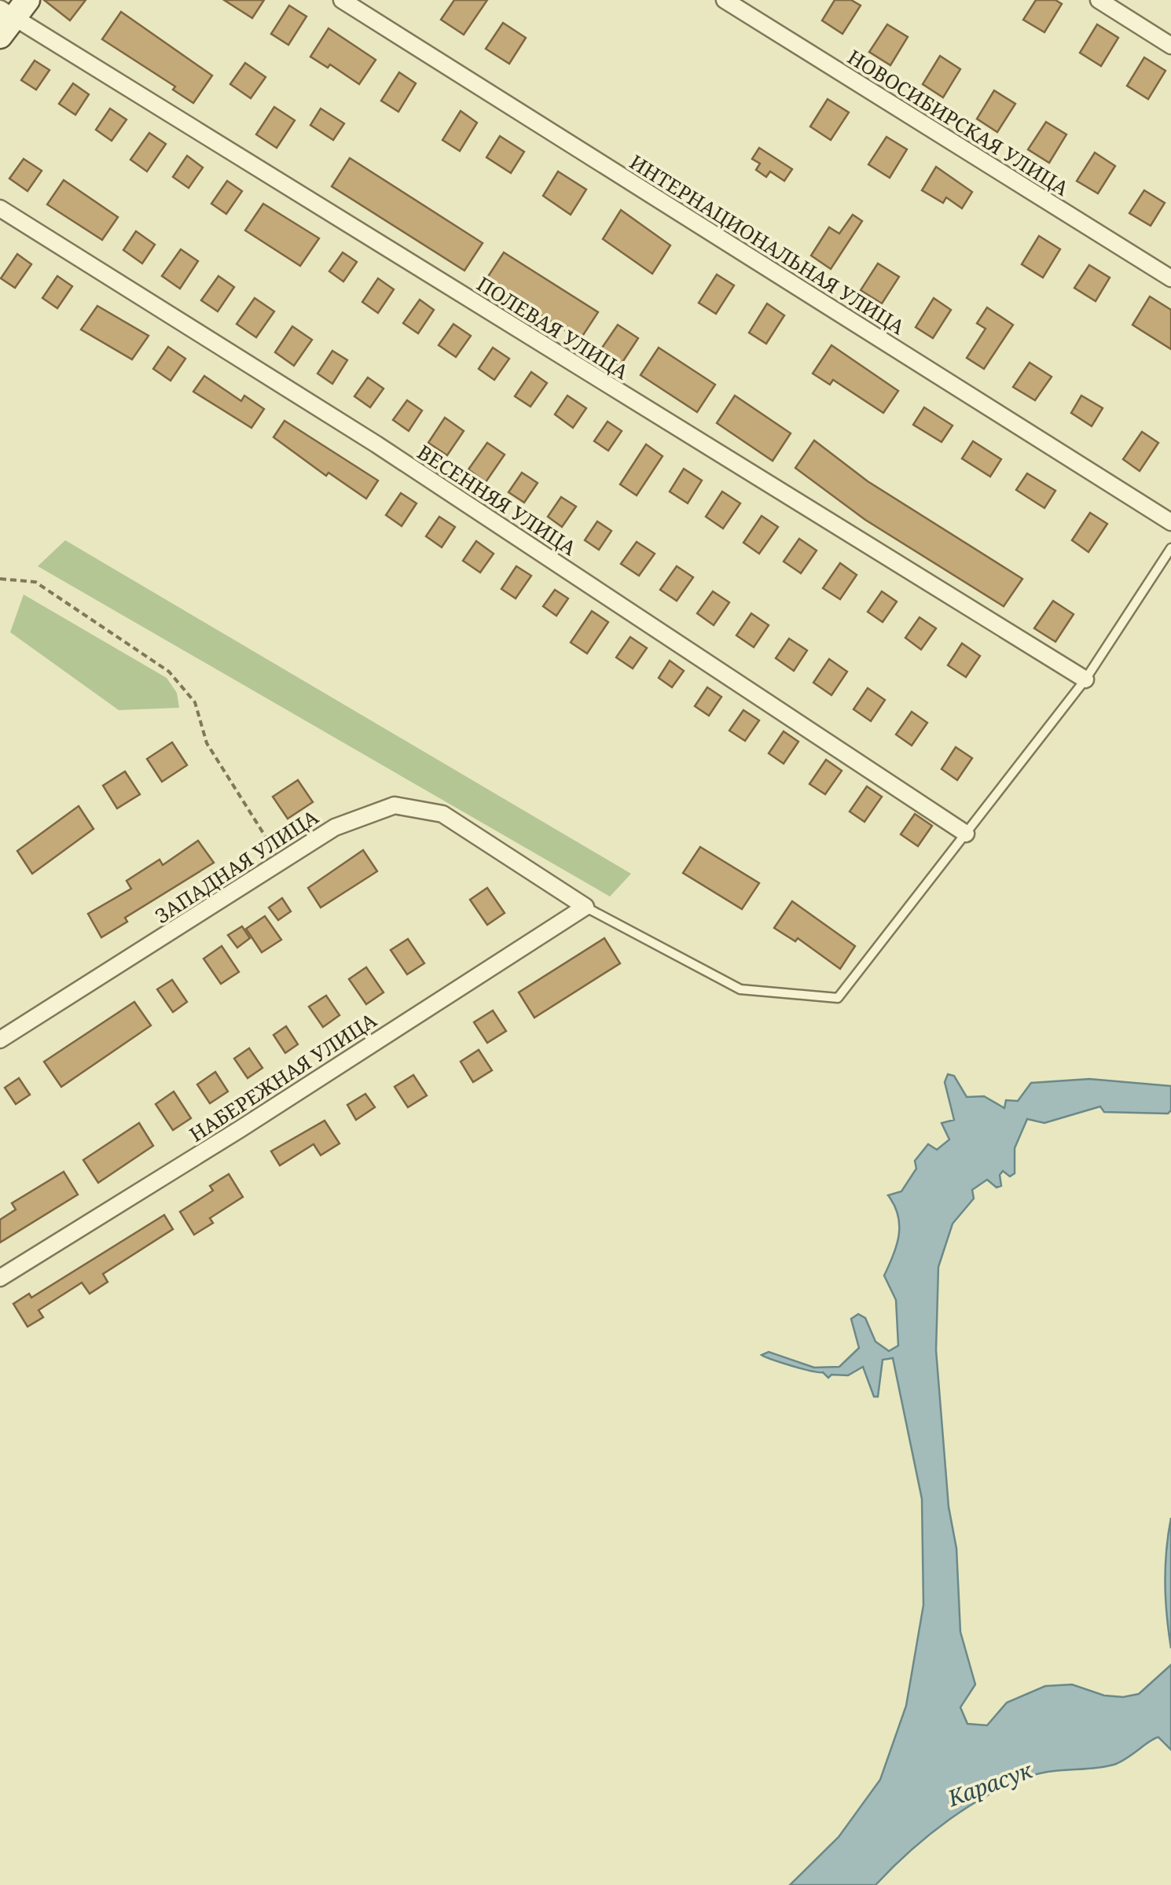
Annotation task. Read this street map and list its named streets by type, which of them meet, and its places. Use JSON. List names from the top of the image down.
{
  "streets": {
    "street": [
      "НОВОСИБИРСКАЯ УЛИЦА",
      "ИНТЕРНАЦИОНАЛЬНАЯ УЛИЦА",
      "ПОЛЕВАЯ УЛИЦА",
      "ВЕСЕННЯЯ УЛИЦА",
      "ЗАПАДНАЯ УЛИЦА",
      "НАБЕРЕЖНАЯ УЛИЦА"
    ]
  },
  "crossings": [
    ["ЗАПАДНАЯ УЛИЦА", "НАБЕРЕЖНАЯ УЛИЦА"]
  ],
  "water": ["Карасук"]
}
